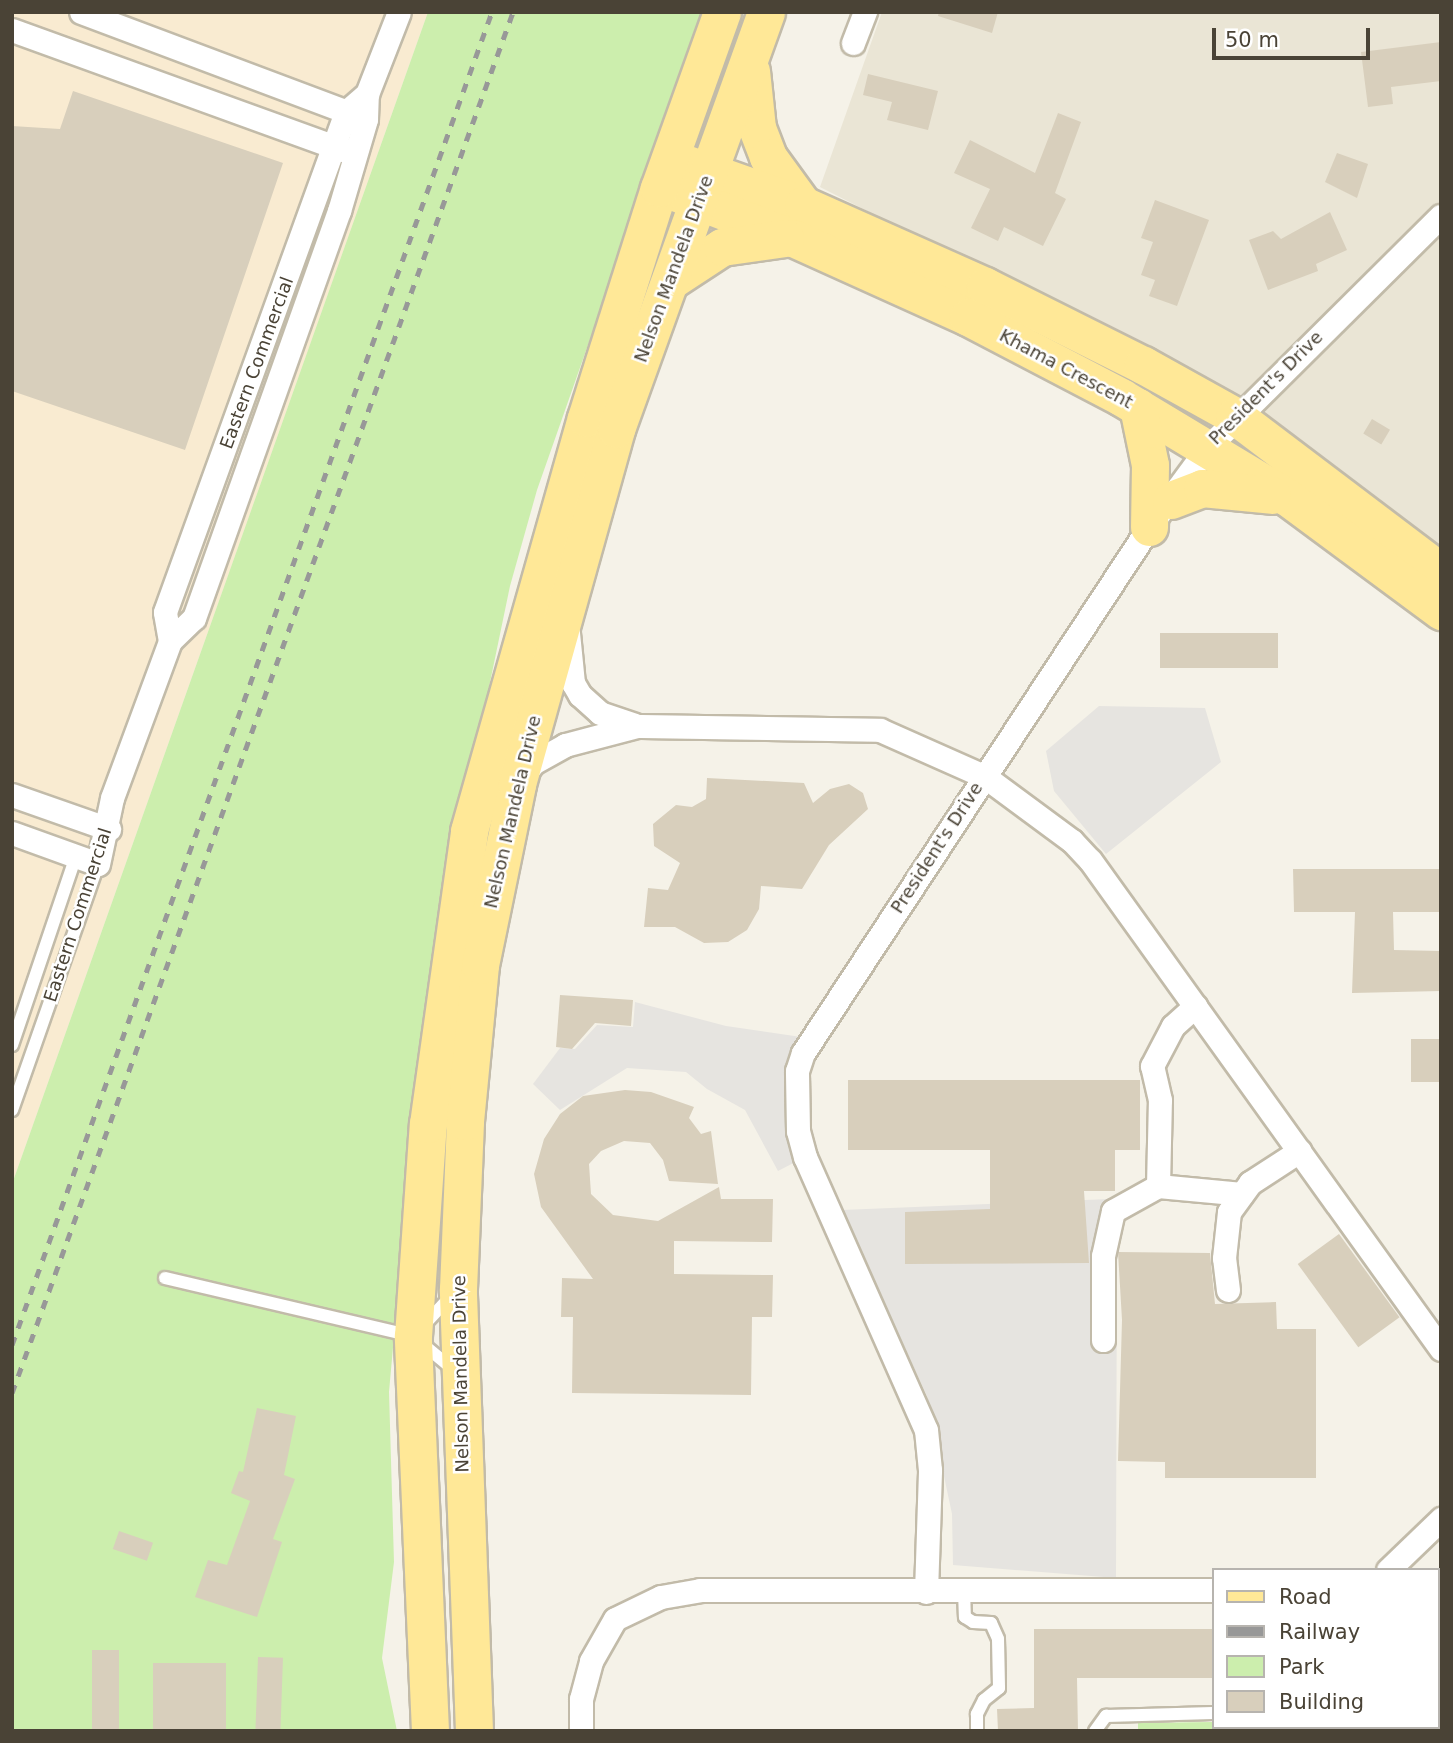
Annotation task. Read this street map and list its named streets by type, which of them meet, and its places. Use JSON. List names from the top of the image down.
{
  "streets": {
    "main road": ["Nelson Mandela Drive", "Khama Crescent"],
    "street": ["Eastern Commercial", "President's Drive"]
  },
  "crossings": [
    ["Nelson Mandela Drive", "Khama Crescent"],
    ["Khama Crescent", "President's Drive"]
  ],
  "legend": [
    "Road",
    "Railway",
    "Park",
    "Building"
  ],
  "scale_bar": "50 m"
}
